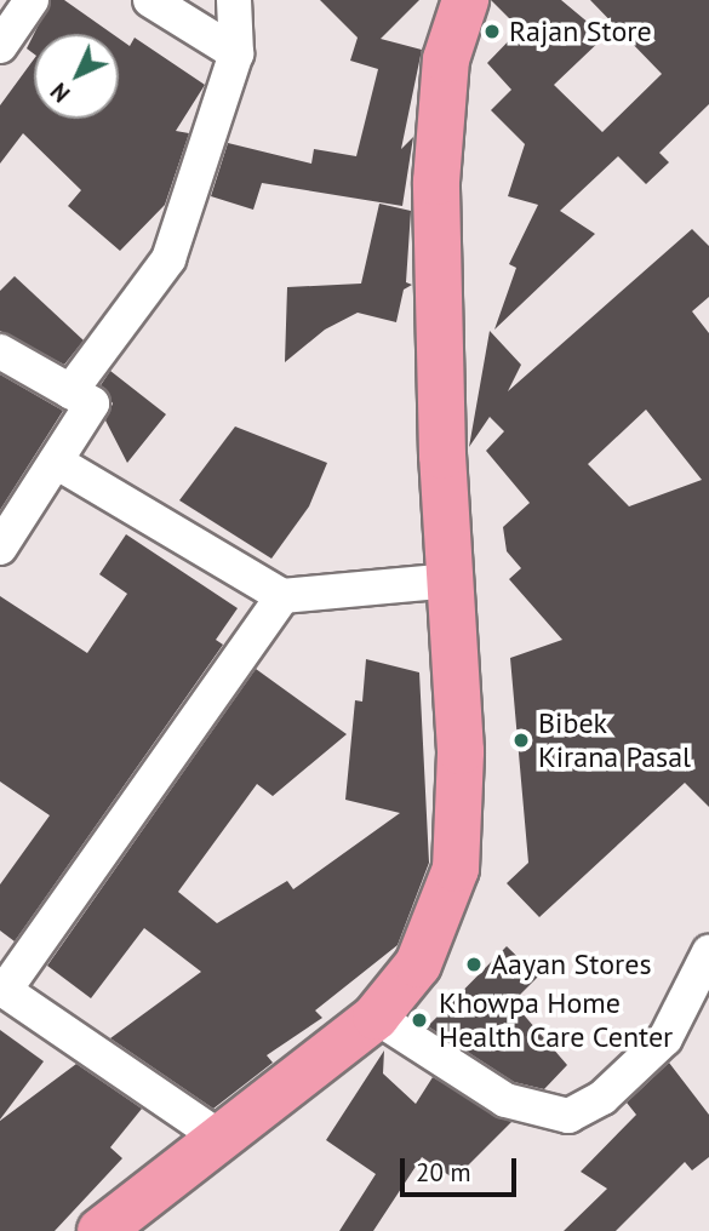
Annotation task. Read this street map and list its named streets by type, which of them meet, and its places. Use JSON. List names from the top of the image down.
{
  "places": [
    "Rajan Store",
    "Bibek Kirana Pasal",
    "Aayan Stores",
    "Khowpa Home Health Care Center"
  ],
  "scale_bar": "20 m",
  "north": "bottom left"
}
